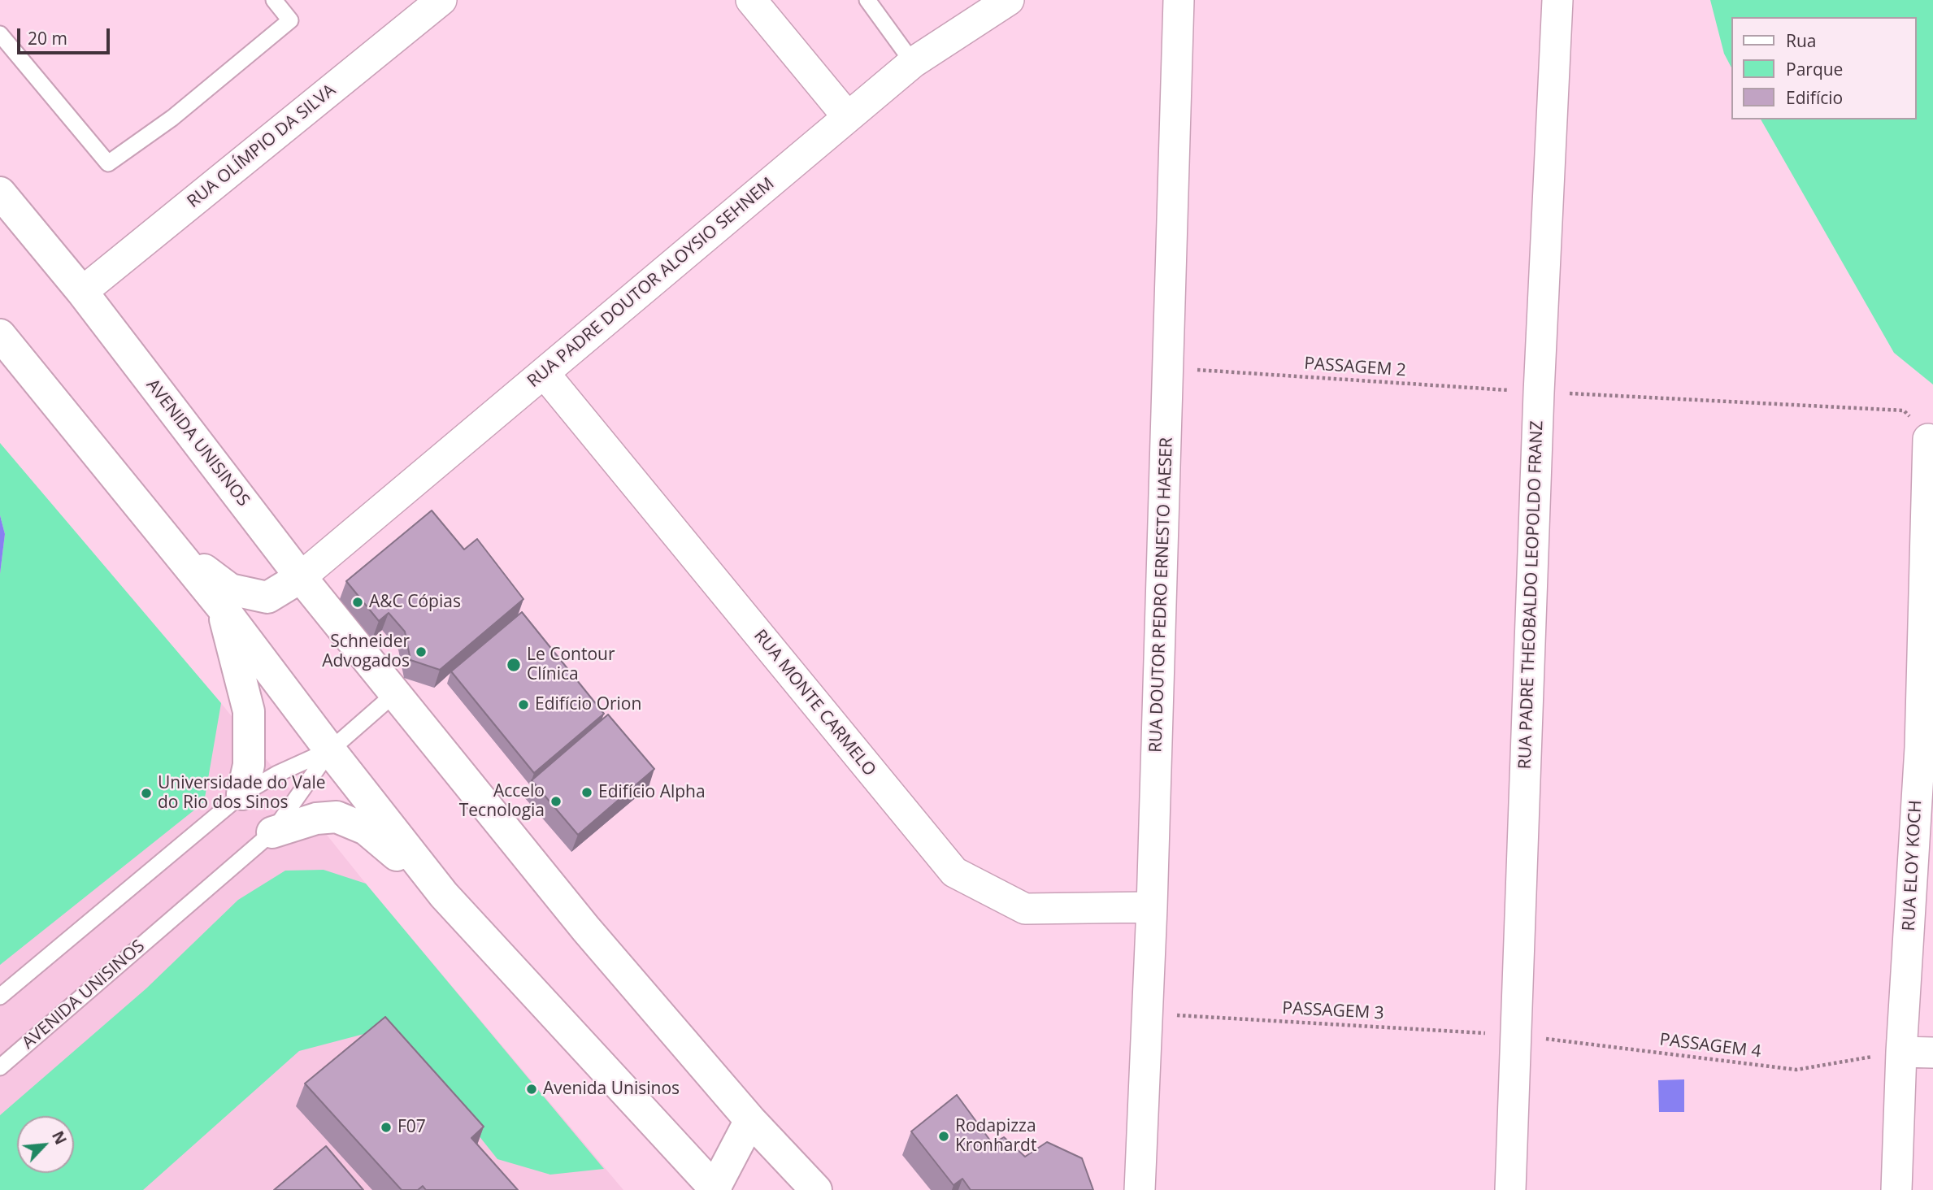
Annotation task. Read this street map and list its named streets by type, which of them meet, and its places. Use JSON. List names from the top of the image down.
{
  "streets": {
    "main road": ["AVENIDA UNISINOS"],
    "street": [
      "RUA OLÍMPIO DA SILVA",
      "RUA PADRE DOUTOR ALOYSIO SEHNEM",
      "RUA DOUTOR PEDRO ERNESTO HAESER",
      "RUA PADRE THEOBALDO LEOPOLDO FRANZ",
      "RUA MONTE CARMELO",
      "RUA ELOY KOCH"
    ],
    "path": ["PASSAGEM 2", "PASSAGEM 3", "PASSAGEM 4"]
  },
  "crossings": [
    ["RUA OLÍMPIO DA SILVA", "AVENIDA UNISINOS"],
    ["RUA PADRE DOUTOR ALOYSIO SEHNEM", "AVENIDA UNISINOS"],
    ["RUA PADRE DOUTOR ALOYSIO SEHNEM", "RUA MONTE CARMELO"],
    ["PASSAGEM 2", "RUA DOUTOR PEDRO ERNESTO HAESER"],
    ["PASSAGEM 2", "RUA PADRE THEOBALDO LEOPOLDO FRANZ"],
    ["PASSAGEM 2", "RUA ELOY KOCH"],
    ["RUA DOUTOR PEDRO ERNESTO HAESER", "RUA MONTE CARMELO"],
    ["RUA DOUTOR PEDRO ERNESTO HAESER", "PASSAGEM 3"],
    ["RUA PADRE THEOBALDO LEOPOLDO FRANZ", "PASSAGEM 3"],
    ["RUA PADRE THEOBALDO LEOPOLDO FRANZ", "PASSAGEM 4"],
    ["RUA ELOY KOCH", "PASSAGEM 4"],
    ["PASSAGEM 3", "PASSAGEM 4"]
  ],
  "places": [
    "A&C Cópias",
    "Schneider Advogados",
    "Le Contour Clínica",
    "Edifício Orion",
    "Edifício Alpha",
    "Universidade do Vale do Rio dos Sinos",
    "Accelo Tecnologia",
    "Avenida Unisinos",
    "F07",
    "Rodapizza Kronhardt"
  ],
  "legend": ["Rua", "Parque", "Edifício"],
  "scale_bar": "20 m",
  "north": "top right"
}
